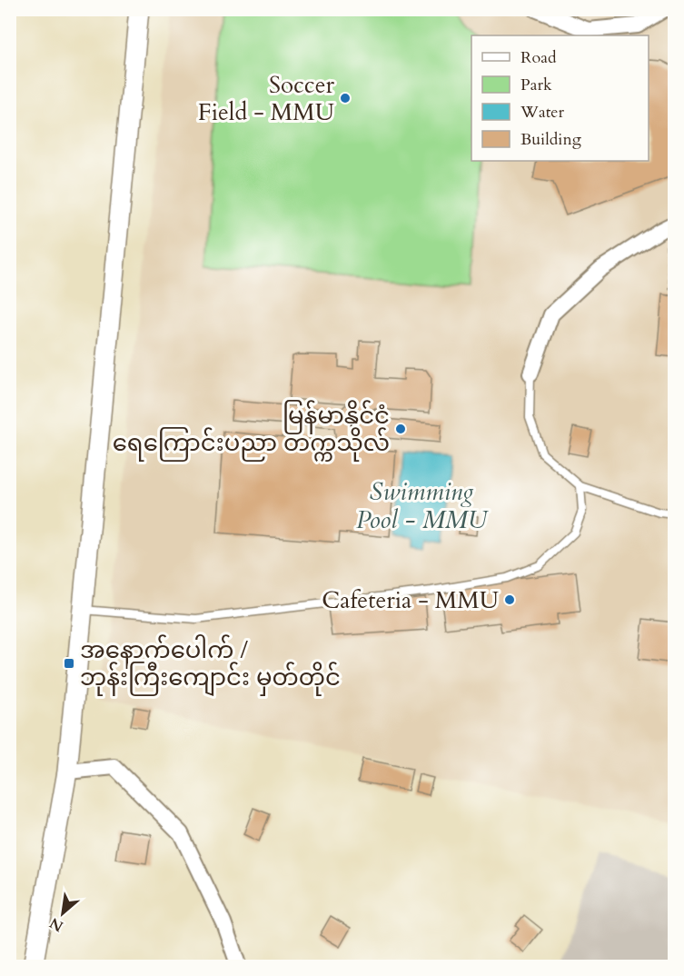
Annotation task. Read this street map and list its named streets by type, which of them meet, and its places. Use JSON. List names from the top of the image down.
{
  "water": ["Swimming Pool - MMU"],
  "places": {
    "other": ["Soccer Field - MMU", "မြန်မာနိုင်ငံ ရေကြောင်းပညာ တက္ကသိုလ်", "Cafeteria - MMU"],
    "transit": ["အနောက်ပေါက် / ဘုန်းကြီးကျောင်း မှတ်တိုင်"]
  },
  "legend": [
    "Road",
    "Park",
    "Water",
    "Building"
  ],
  "north": "bottom left"
}
